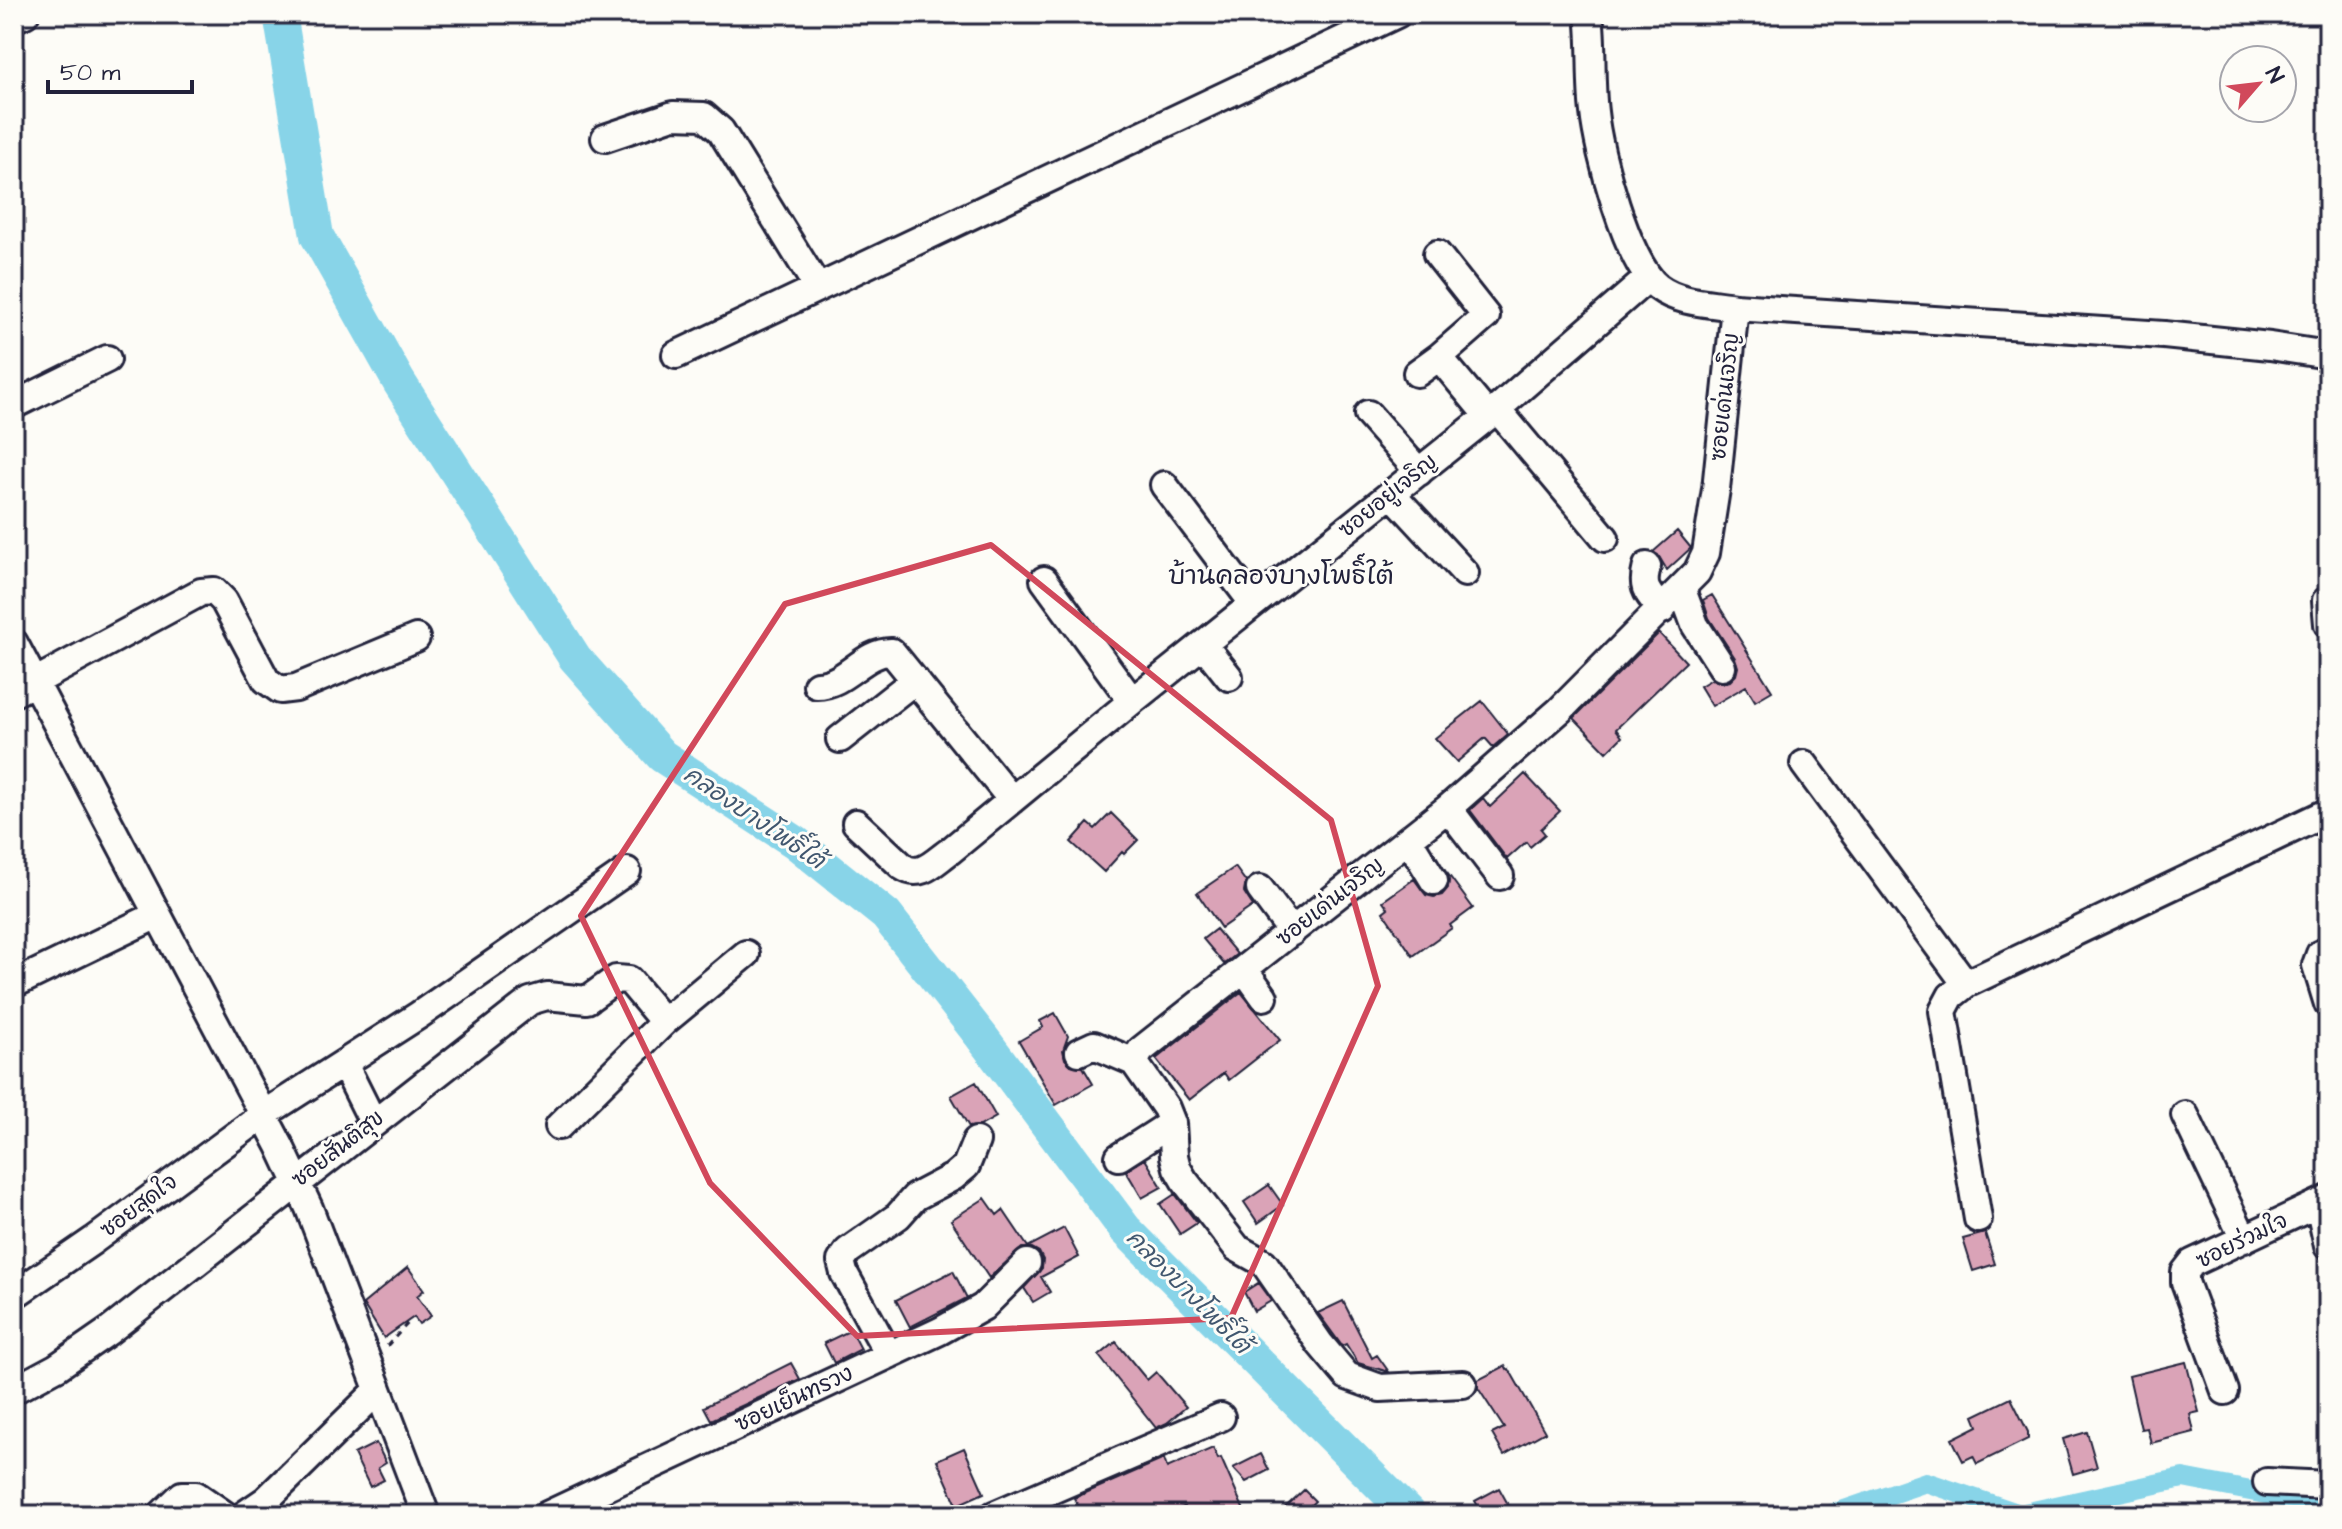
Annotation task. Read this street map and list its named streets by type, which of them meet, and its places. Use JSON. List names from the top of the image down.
{
  "streets": {
    "street": [
      "ซอยเด่นเจริญ",
      "ซอยอยู่เจริญ",
      "ซอยสันติสุข",
      "ซอยสุดใจ",
      "ซอยร่วมใจ",
      "ซอยเย็นทรวง"
    ]
  },
  "districts": ["บ้านคลองบางโพธิ์ใต้"],
  "water": ["คลองบางโพธิ์ใต้"],
  "scale_bar": "50 m",
  "north": "top right"
}
